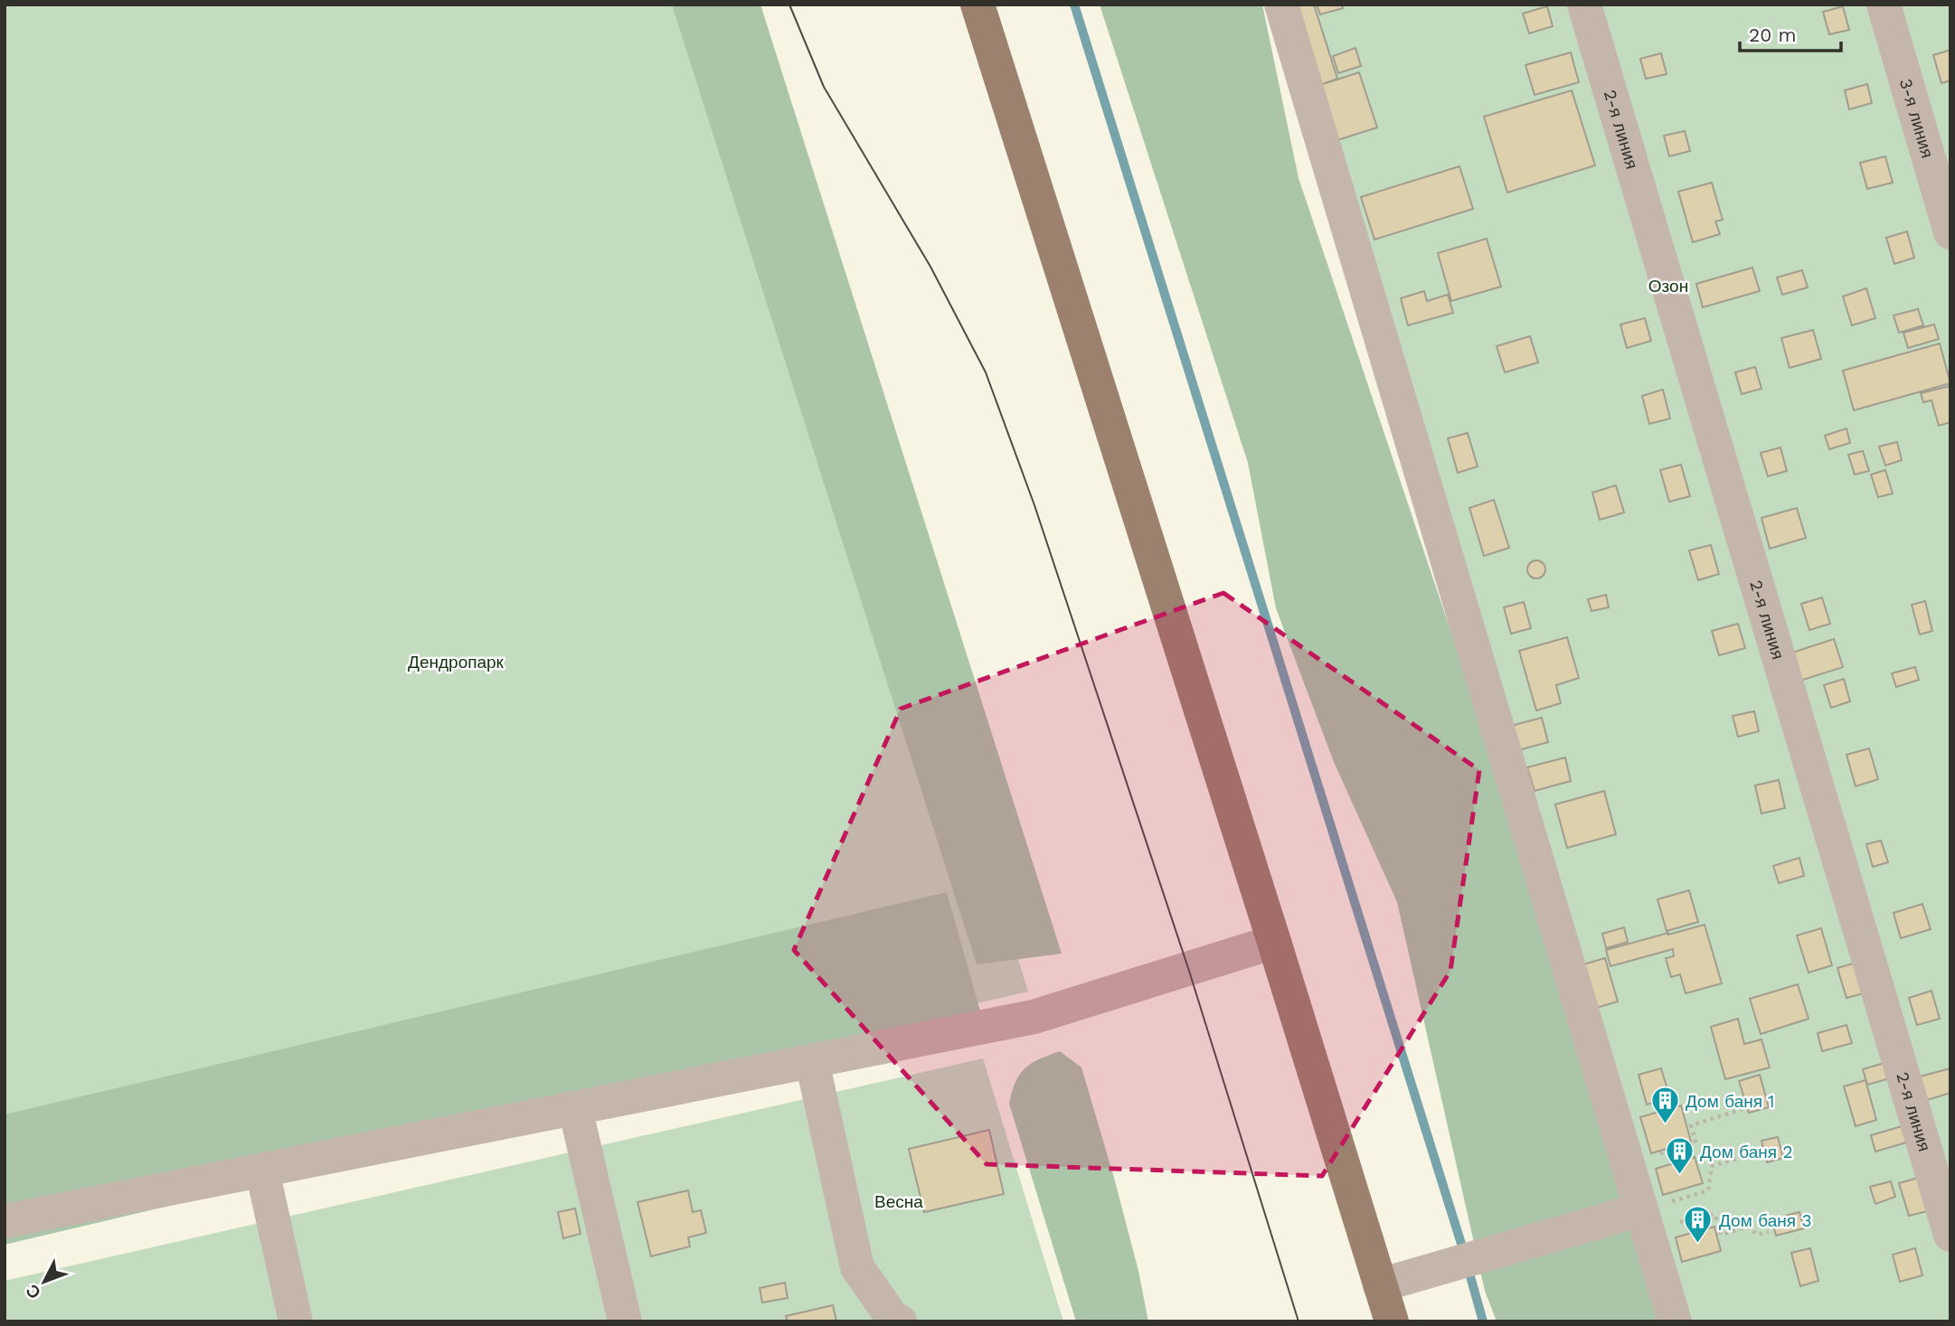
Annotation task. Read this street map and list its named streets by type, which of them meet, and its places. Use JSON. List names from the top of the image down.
{
  "streets": {
    "lane": ["3-я линия", "2-я линия"]
  },
  "parks": ["Озон", "Дендропарк", "Весна"],
  "places": {
    "building": ["Дом баня 1", "Дом баня 2", "Дом баня 3"]
  },
  "scale_bar": "20 m",
  "north": "bottom left"
}
